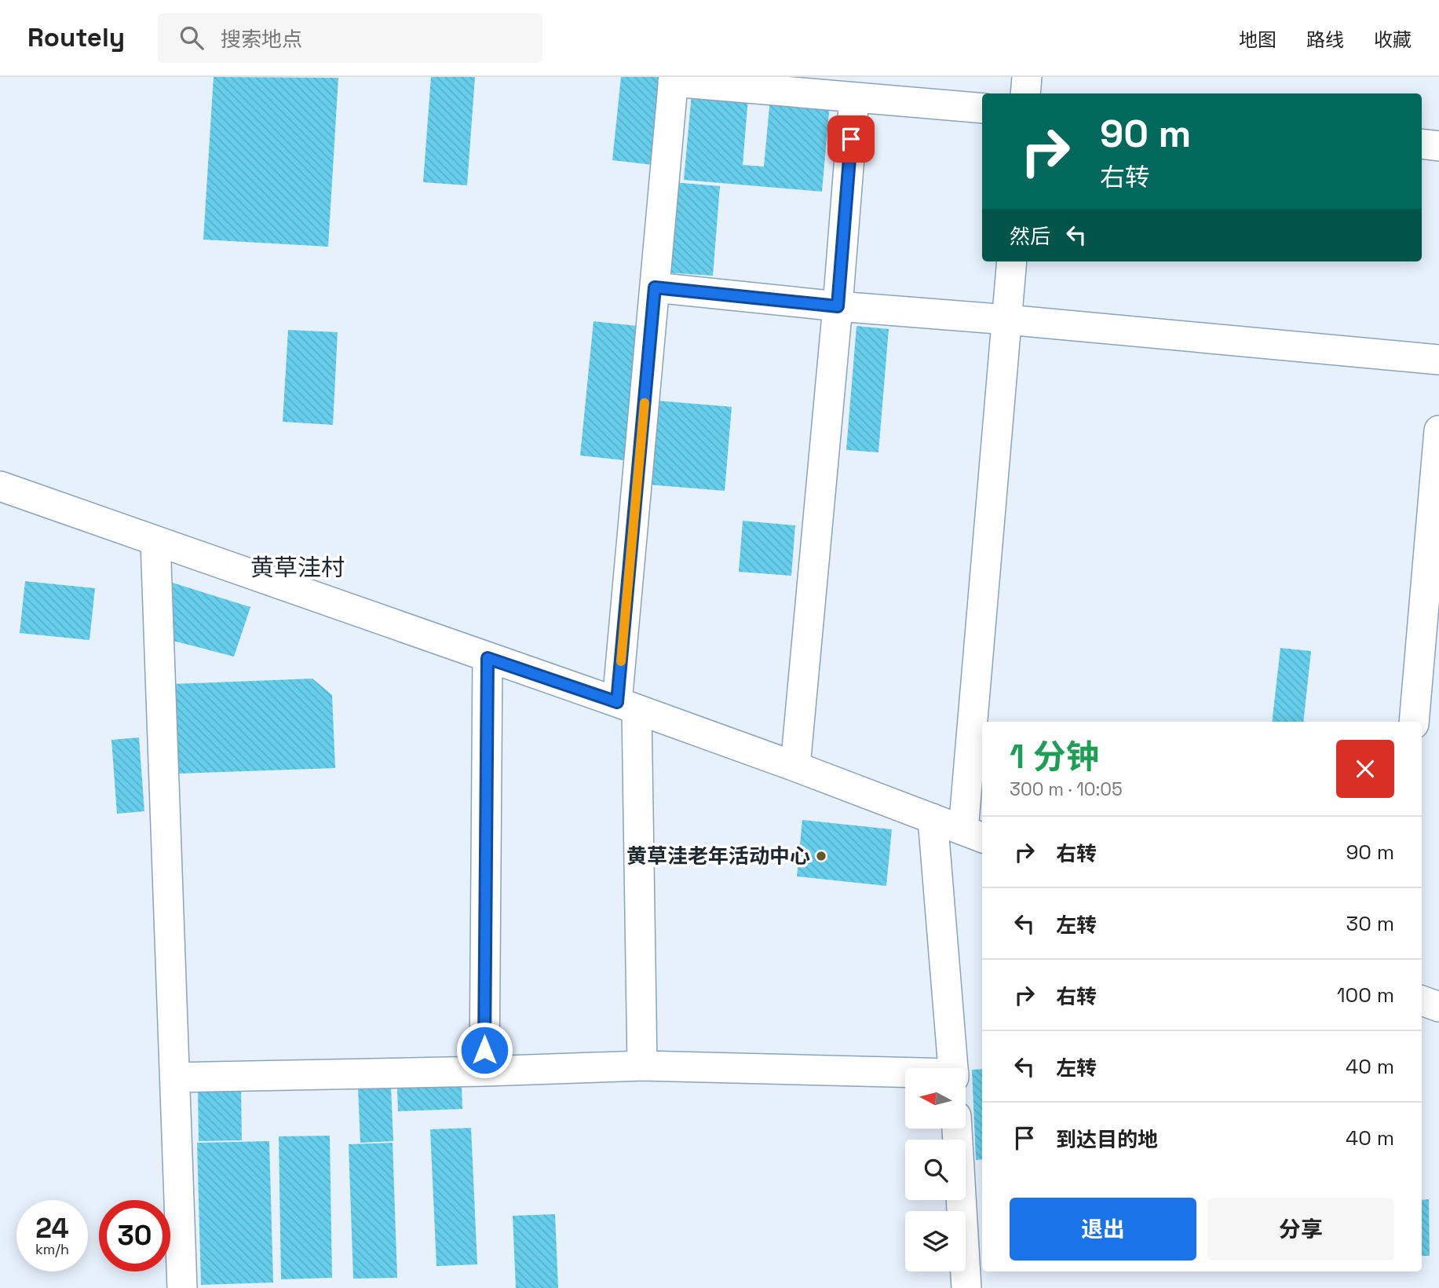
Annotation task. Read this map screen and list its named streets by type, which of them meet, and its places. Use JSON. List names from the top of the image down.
{
  "districts": ["黄草洼村"],
  "places": ["黄草洼老年活动中心"],
  "north": "left",
  "page": {
    "header": "Routely",
    "search": "搜索地点",
    "nav": ["地图", "路线", "收藏"],
    "turn": ["90 m", "右转"],
    "then": "然后",
    "heading": ["1 分钟", "300 m · 10:05"],
    "list": [
      {
        "name": "右转",
        "value": "90 m"
      },
      {
        "name": "左转",
        "value": "30 m"
      },
      {
        "name": "右转",
        "value": "100 m"
      },
      {
        "name": "左转",
        "value": "40 m"
      },
      {
        "name": "到达目的地",
        "value": "40 m"
      }
    ],
    "buttons": ["退出", "分享"],
    "speed": "24 km/h",
    "limit": "30"
  }
}
